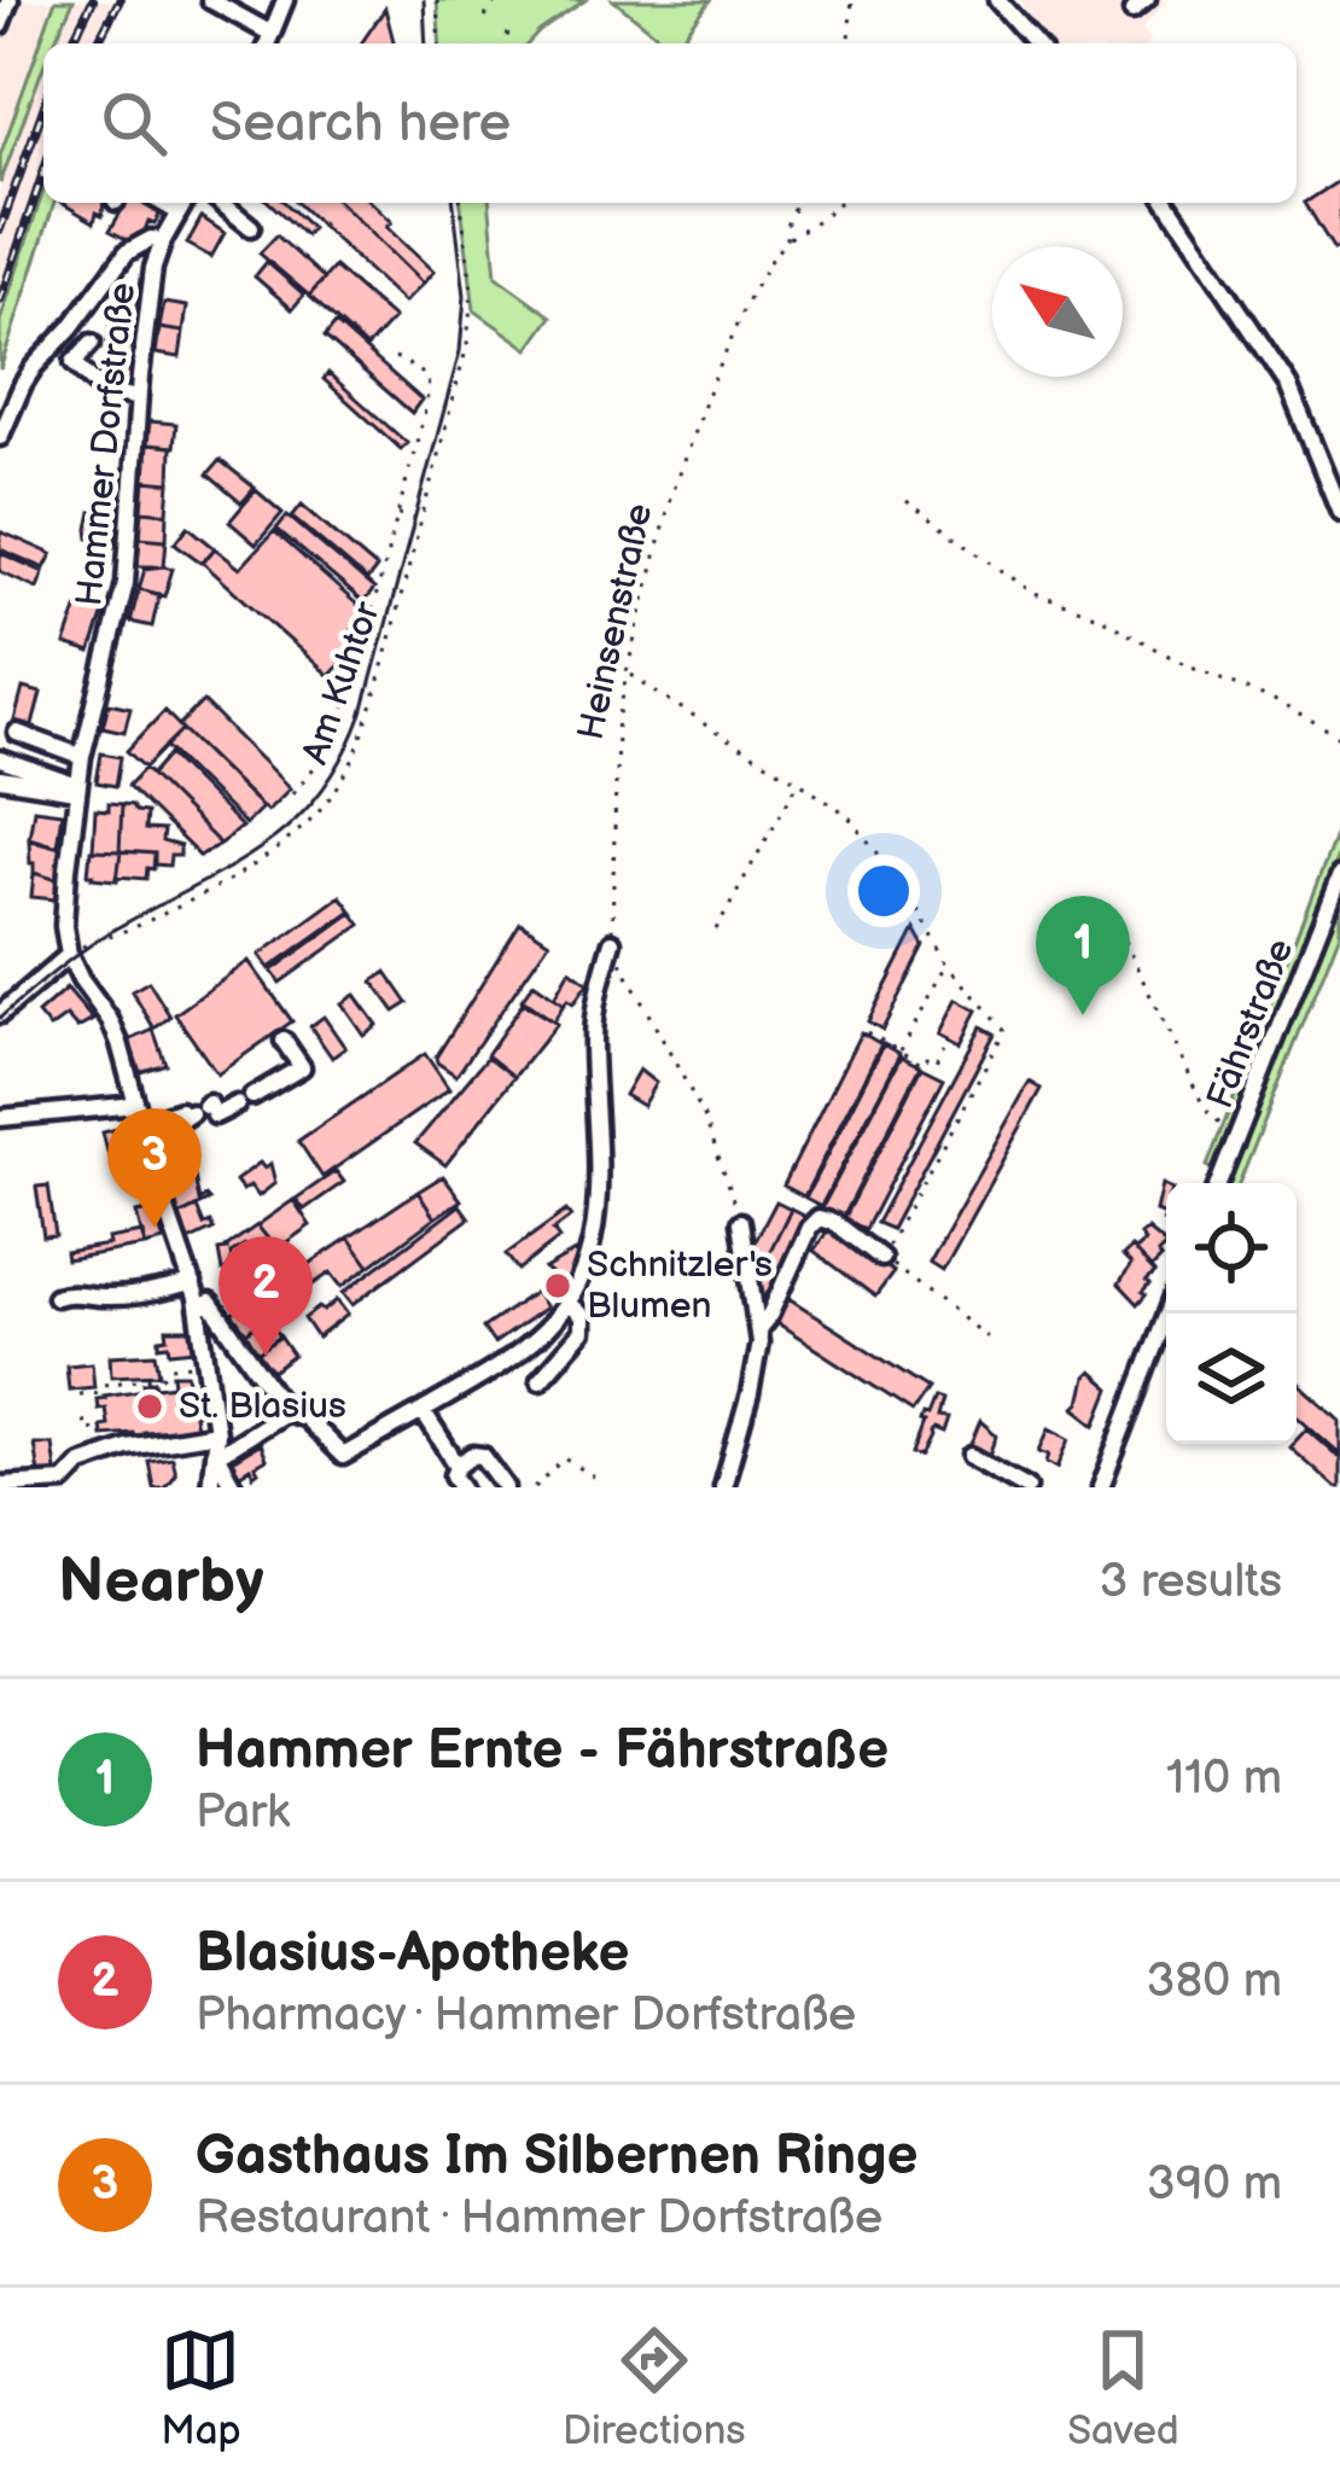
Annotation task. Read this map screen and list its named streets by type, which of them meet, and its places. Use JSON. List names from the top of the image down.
{
  "streets": {
    "street": ["Hammer Dorfstraße", "Fährstraße"],
    "path": ["Heinsenstraße", "Am Kuhtor"]
  },
  "crossings": [
    ["Hammer Dorfstraße", "Am Kuhtor"]
  ],
  "places": ["Schnitzler's Blumen", "St. Blasius"],
  "north": "top left",
  "page": {
    "search": "Search here",
    "pins": ["1", "3", "2"],
    "heading": ["Nearby", "3 results"],
    "list": [
      {
        "mark": "1",
        "name": "Hammer Ernte - Fährstraße",
        "note": "Park",
        "value": "110 m"
      },
      {
        "mark": "2",
        "name": "Blasius-Apotheke",
        "note": "Pharmacy · Hammer Dorfstraße",
        "value": "380 m"
      },
      {
        "mark": "3",
        "name": "Gasthaus Im Silbernen Ringe",
        "note": "Restaurant · Hammer Dorfstraße",
        "value": "390 m"
      }
    ],
    "nav": ["Map", "Directions", "Saved"]
  }
}
